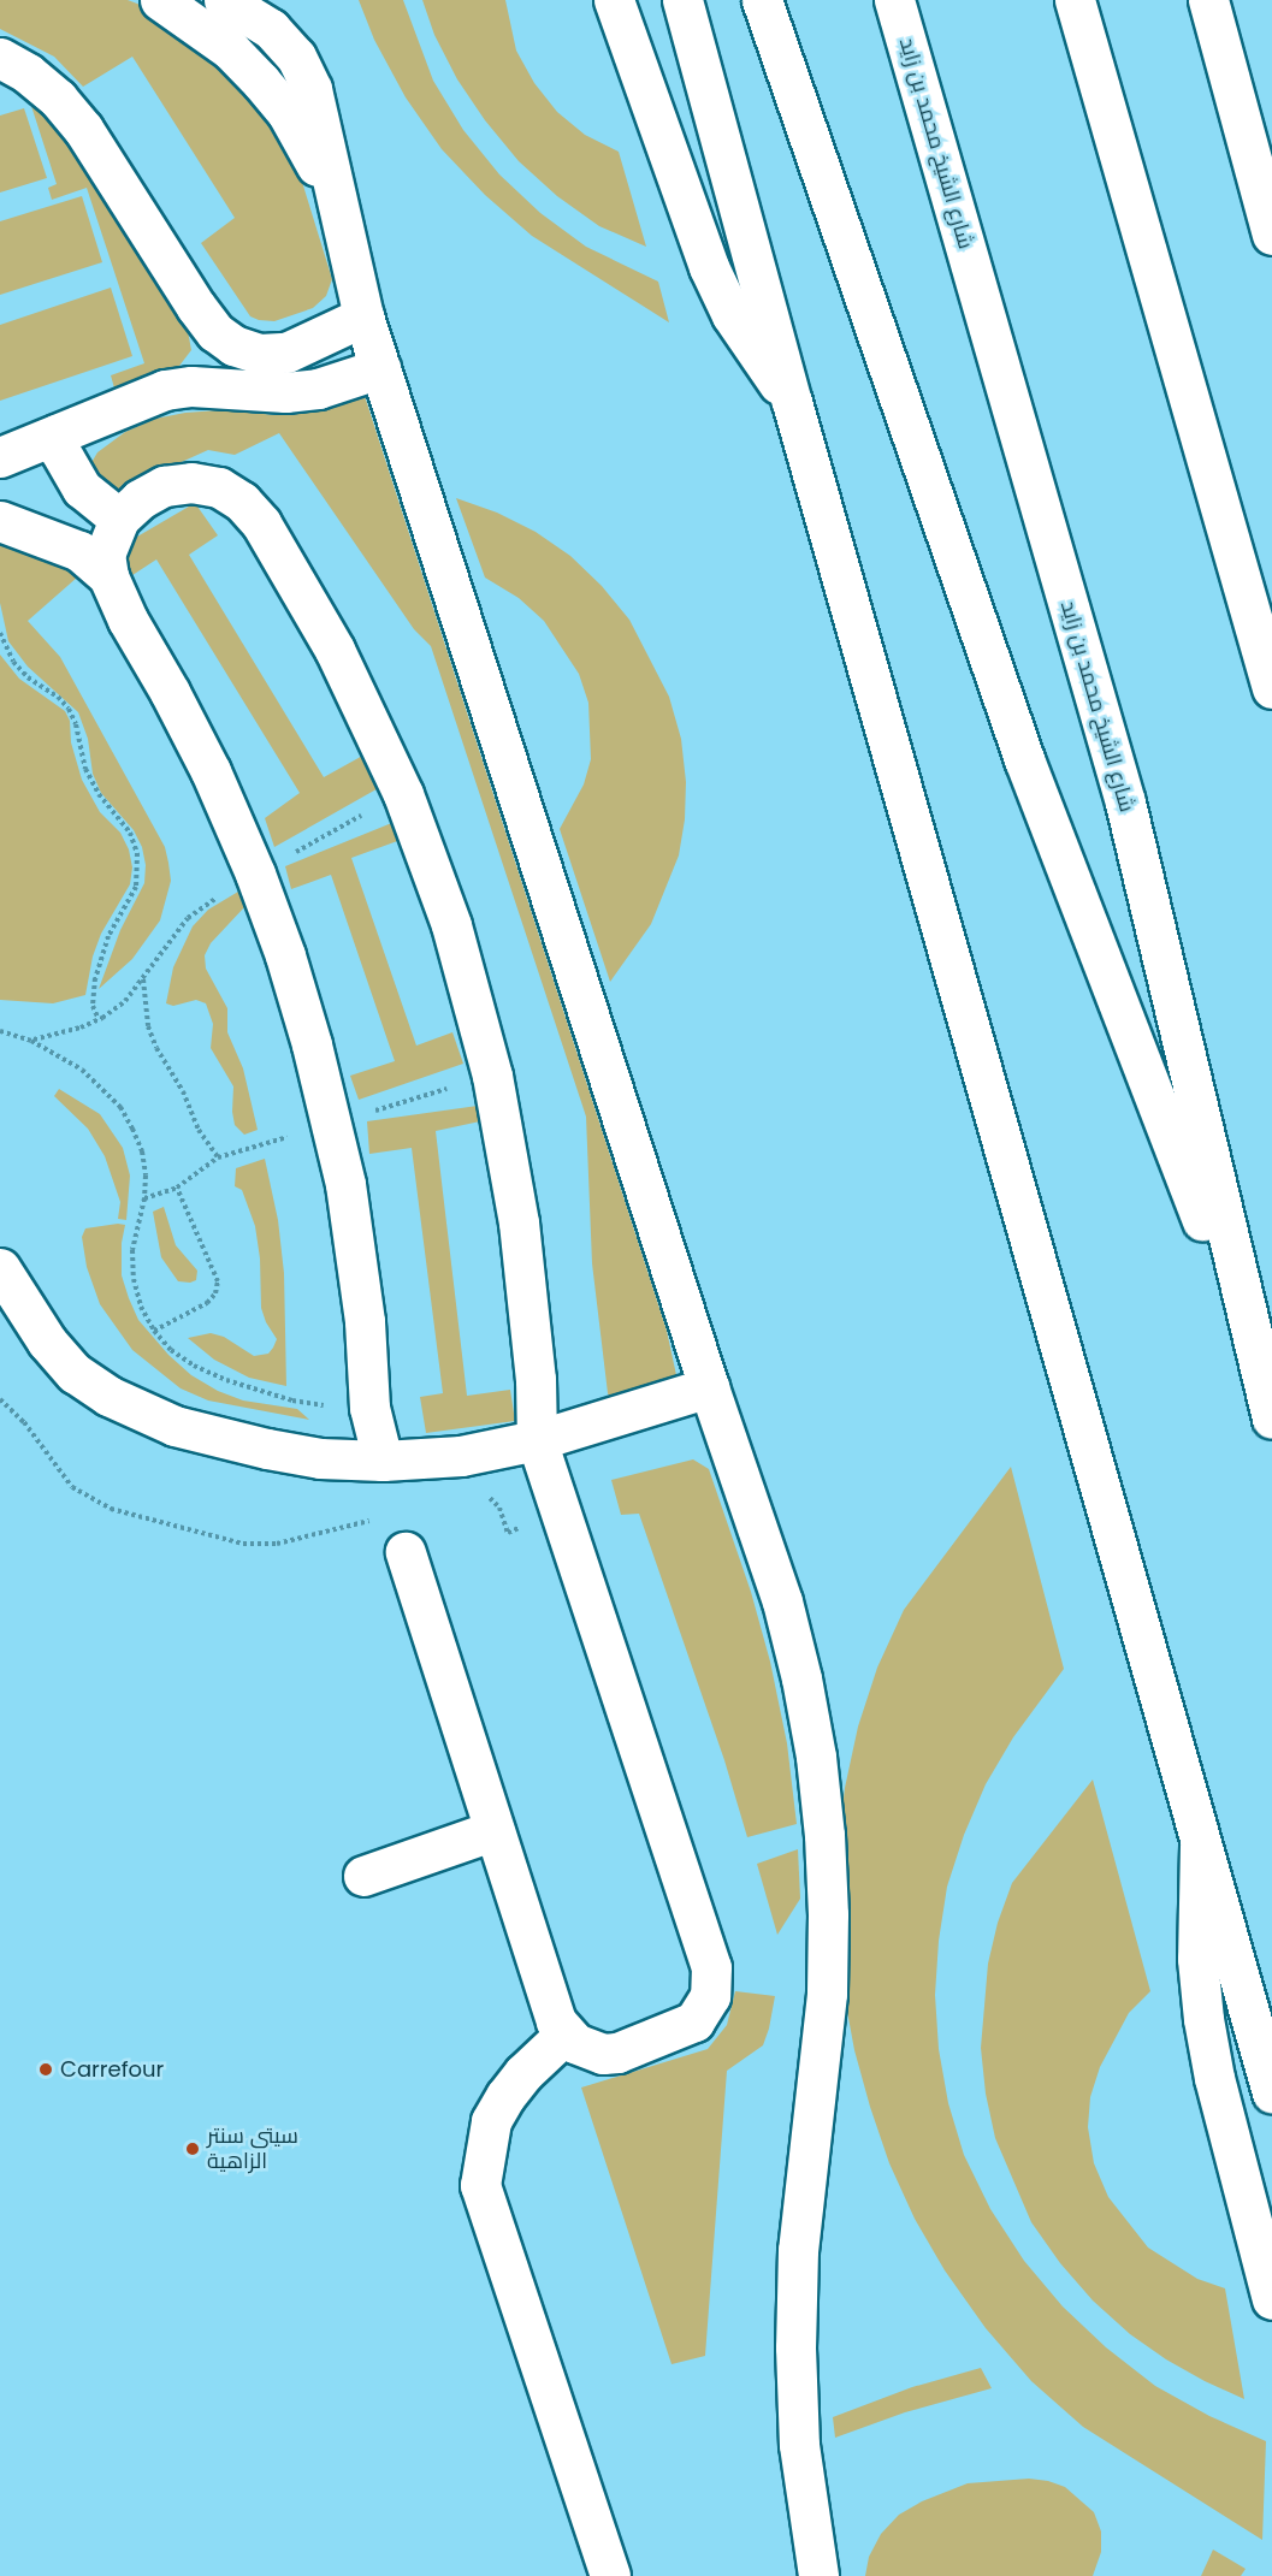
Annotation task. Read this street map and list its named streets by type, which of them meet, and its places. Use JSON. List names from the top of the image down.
{
  "streets": {
    "main road": ["شارع الشيخ محمد بن زايد"]
  },
  "places": ["Carrefour", "سيتي سنتر الزاهية"]
}
